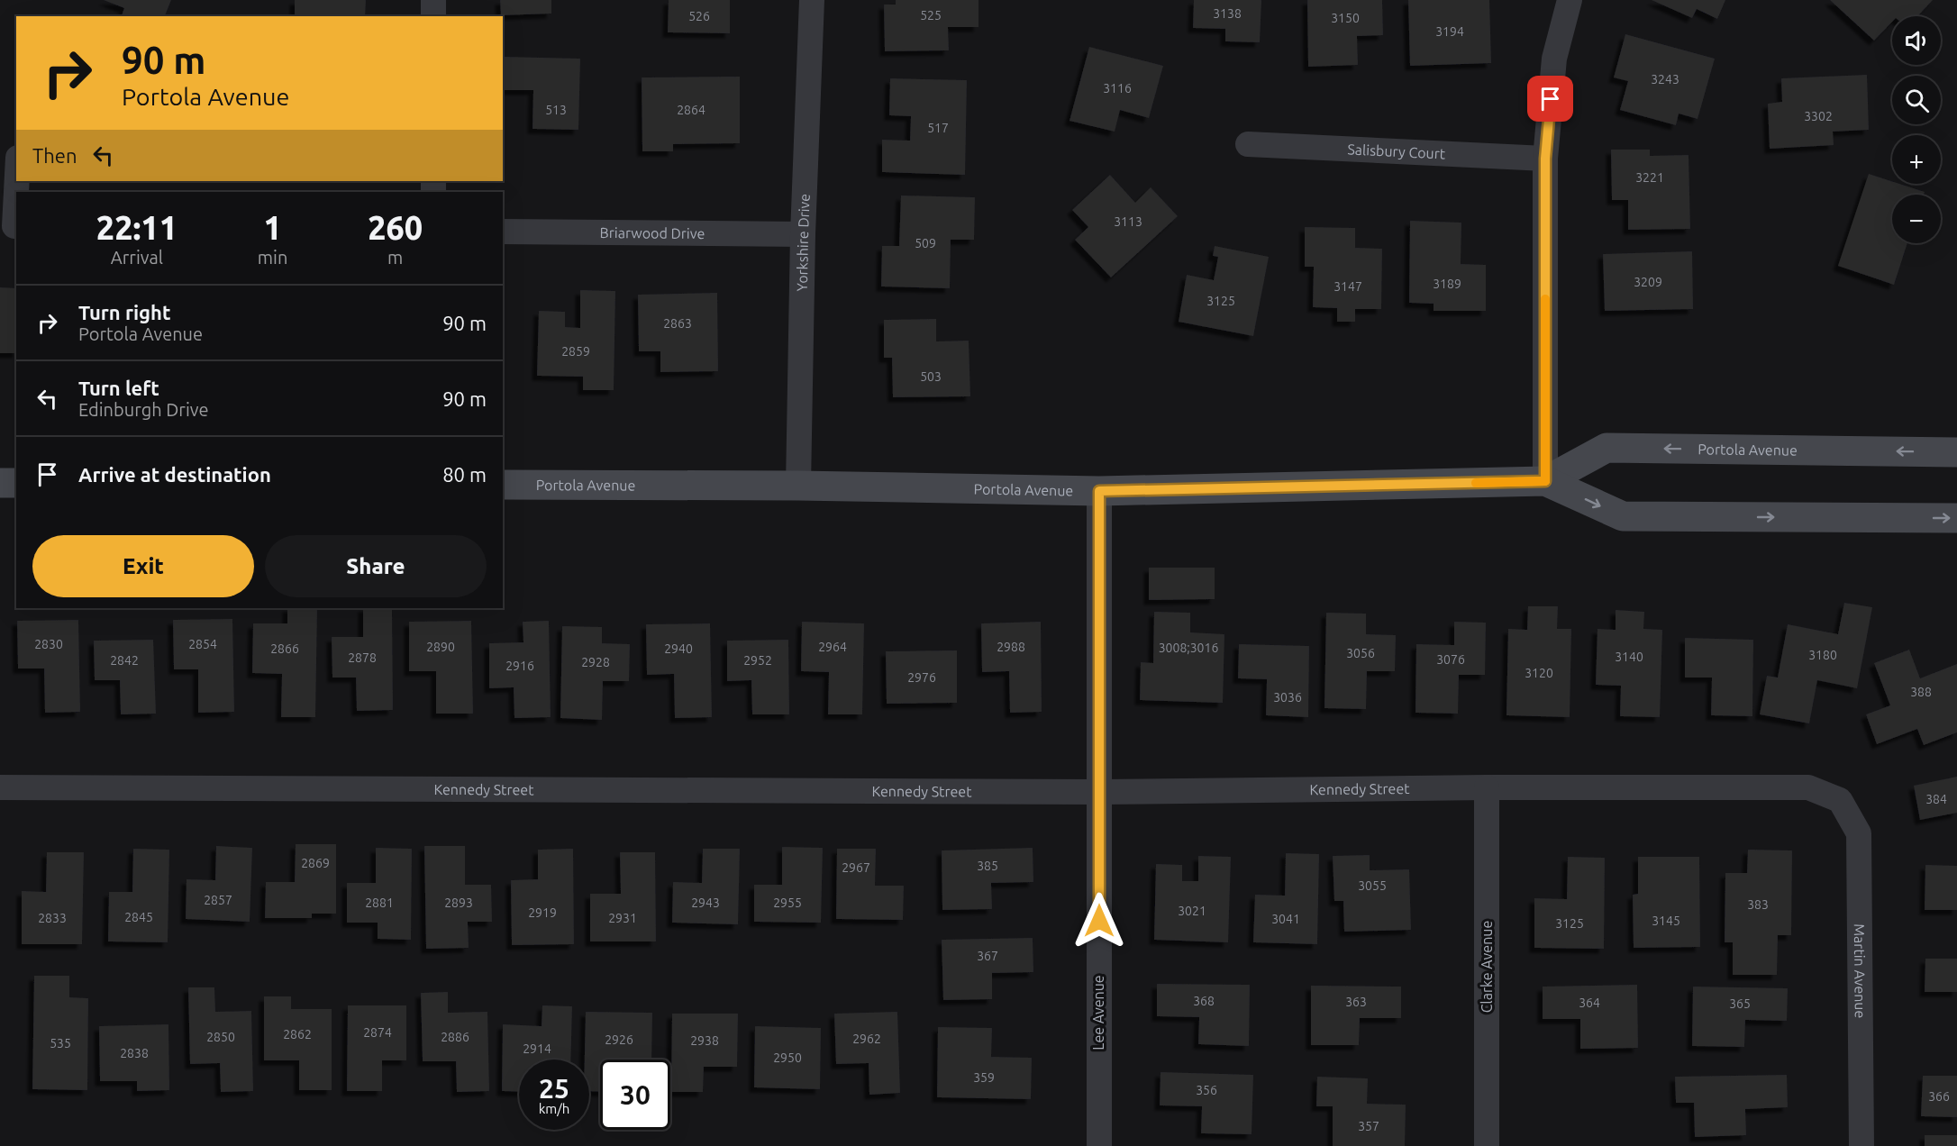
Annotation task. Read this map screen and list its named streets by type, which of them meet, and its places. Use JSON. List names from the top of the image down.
{
  "streets": {
    "main road": ["Portola Avenue"],
    "street": [
      "Salisbury Court",
      "Briarwood Drive",
      "Yorkshire Drive",
      "Kennedy Street",
      "Clarke Avenue",
      "Martin Avenue",
      "Lee Avenue"
    ]
  },
  "crossings": [
    ["Briarwood Drive", "Yorkshire Drive"],
    ["Yorkshire Drive", "Portola Avenue"],
    ["Portola Avenue", "Lee Avenue"],
    ["Kennedy Street", "Clarke Avenue"],
    ["Kennedy Street", "Martin Avenue"],
    ["Kennedy Street", "Lee Avenue"]
  ],
  "house_numbers": [
    "3138",
    "525",
    "526",
    "3150",
    "3194",
    "3243",
    "3116",
    "513",
    "2864",
    "3302",
    "517",
    "3221",
    "3113",
    "509",
    "3209",
    "3189",
    "3147",
    "3125",
    "2863",
    "2859",
    "503",
    "2830",
    "2854",
    "2890",
    "2964",
    "2988",
    "3008;3016",
    "2866",
    "2940",
    "3056",
    "3180",
    "3140",
    "2878",
    "3076",
    "2842",
    "2952",
    "2928",
    "2916",
    "3120",
    "2976",
    "388",
    "3036",
    "384",
    "2869",
    "385",
    "2967",
    "3055",
    "2857",
    "2881",
    "2893",
    "2943",
    "2955",
    "383",
    "3021",
    "2919",
    "2845",
    "2833",
    "2931",
    "3041",
    "3145",
    "3125",
    "367",
    "368",
    "363",
    "364",
    "365",
    "2874",
    "2862",
    "2850",
    "2886",
    "2962",
    "2926",
    "2938",
    "535",
    "2914",
    "2838",
    "2950",
    "359",
    "356",
    "366",
    "357"
  ],
  "page": {
    "map_buttons": ["+", "−"],
    "turn": ["90 m", "Portola Avenue"],
    "then": "Then",
    "eta": [
      "22:11",
      "Arrival",
      "1",
      "min",
      "260",
      "m"
    ],
    "list": [
      {
        "name": "Turn right",
        "note": "Portola Avenue",
        "value": "90 m"
      },
      {
        "name": "Turn left",
        "note": "Edinburgh Drive",
        "value": "90 m"
      },
      {
        "name": "Arrive at destination",
        "value": "80 m"
      }
    ],
    "buttons": ["Exit", "Share"],
    "speed": "25 km/h",
    "limit": "30"
  }
}
